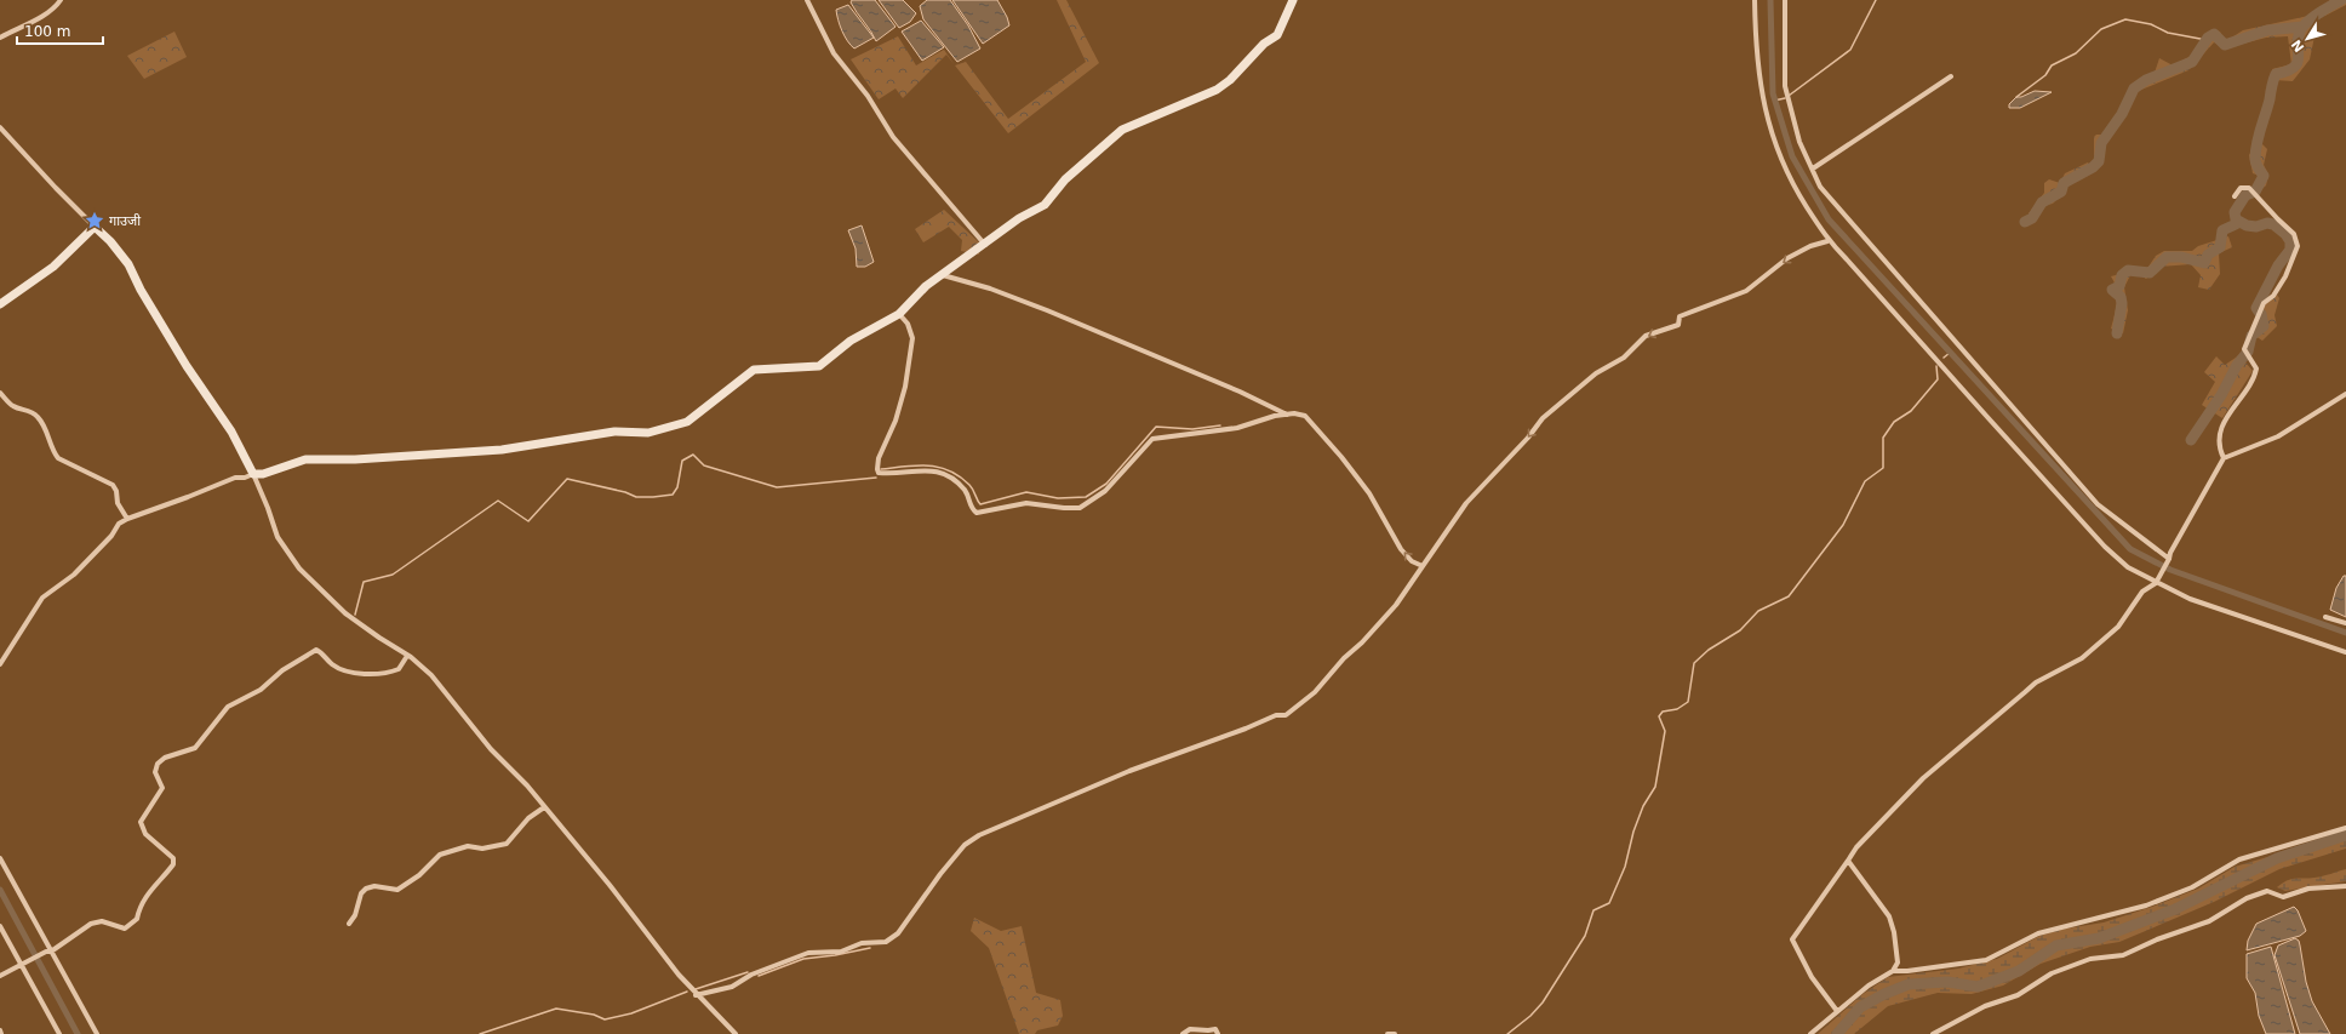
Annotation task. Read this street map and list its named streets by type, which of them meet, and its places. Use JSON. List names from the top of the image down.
{
  "places": {
    "place": ["गाउजी"]
  },
  "scale_bar": "100 m",
  "north": "bottom left"
}
